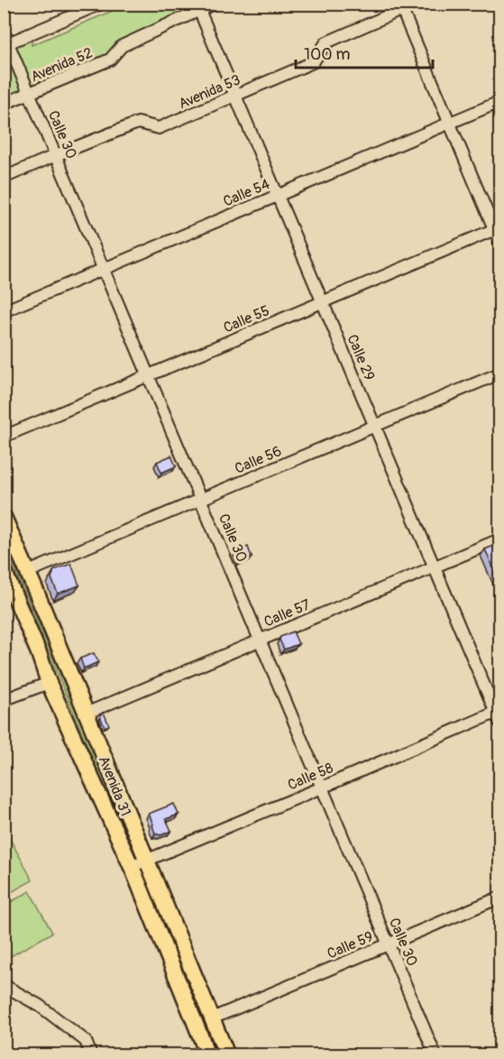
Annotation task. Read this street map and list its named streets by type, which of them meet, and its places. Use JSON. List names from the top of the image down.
{
  "streets": {
    "highway": ["Avenida 31"],
    "street": [
      "Avenida 52",
      "Avenida 53",
      "Calle 30",
      "Calle 54",
      "Calle 55",
      "Calle 29",
      "Calle 56",
      "Calle 57",
      "Calle 58",
      "Calle 59"
    ]
  },
  "crossings": [
    ["Avenida 52", "Calle 30"],
    ["Avenida 52", "Calle 29"],
    ["Avenida 53", "Calle 30"],
    ["Avenida 53", "Calle 29"],
    ["Calle 30", "Calle 54"],
    ["Calle 30", "Calle 55"],
    ["Calle 30", "Calle 56"],
    ["Calle 30", "Calle 57"],
    ["Calle 30", "Calle 58"],
    ["Calle 30", "Calle 59"],
    ["Calle 54", "Calle 29"],
    ["Calle 55", "Calle 29"],
    ["Calle 29", "Calle 56"],
    ["Calle 29", "Calle 57"],
    ["Calle 29", "Calle 58"],
    ["Calle 56", "Avenida 31"],
    ["Calle 57", "Avenida 31"],
    ["Calle 58", "Avenida 31"],
    ["Avenida 31", "Calle 59"]
  ],
  "scale_bar": "100 m"
}
